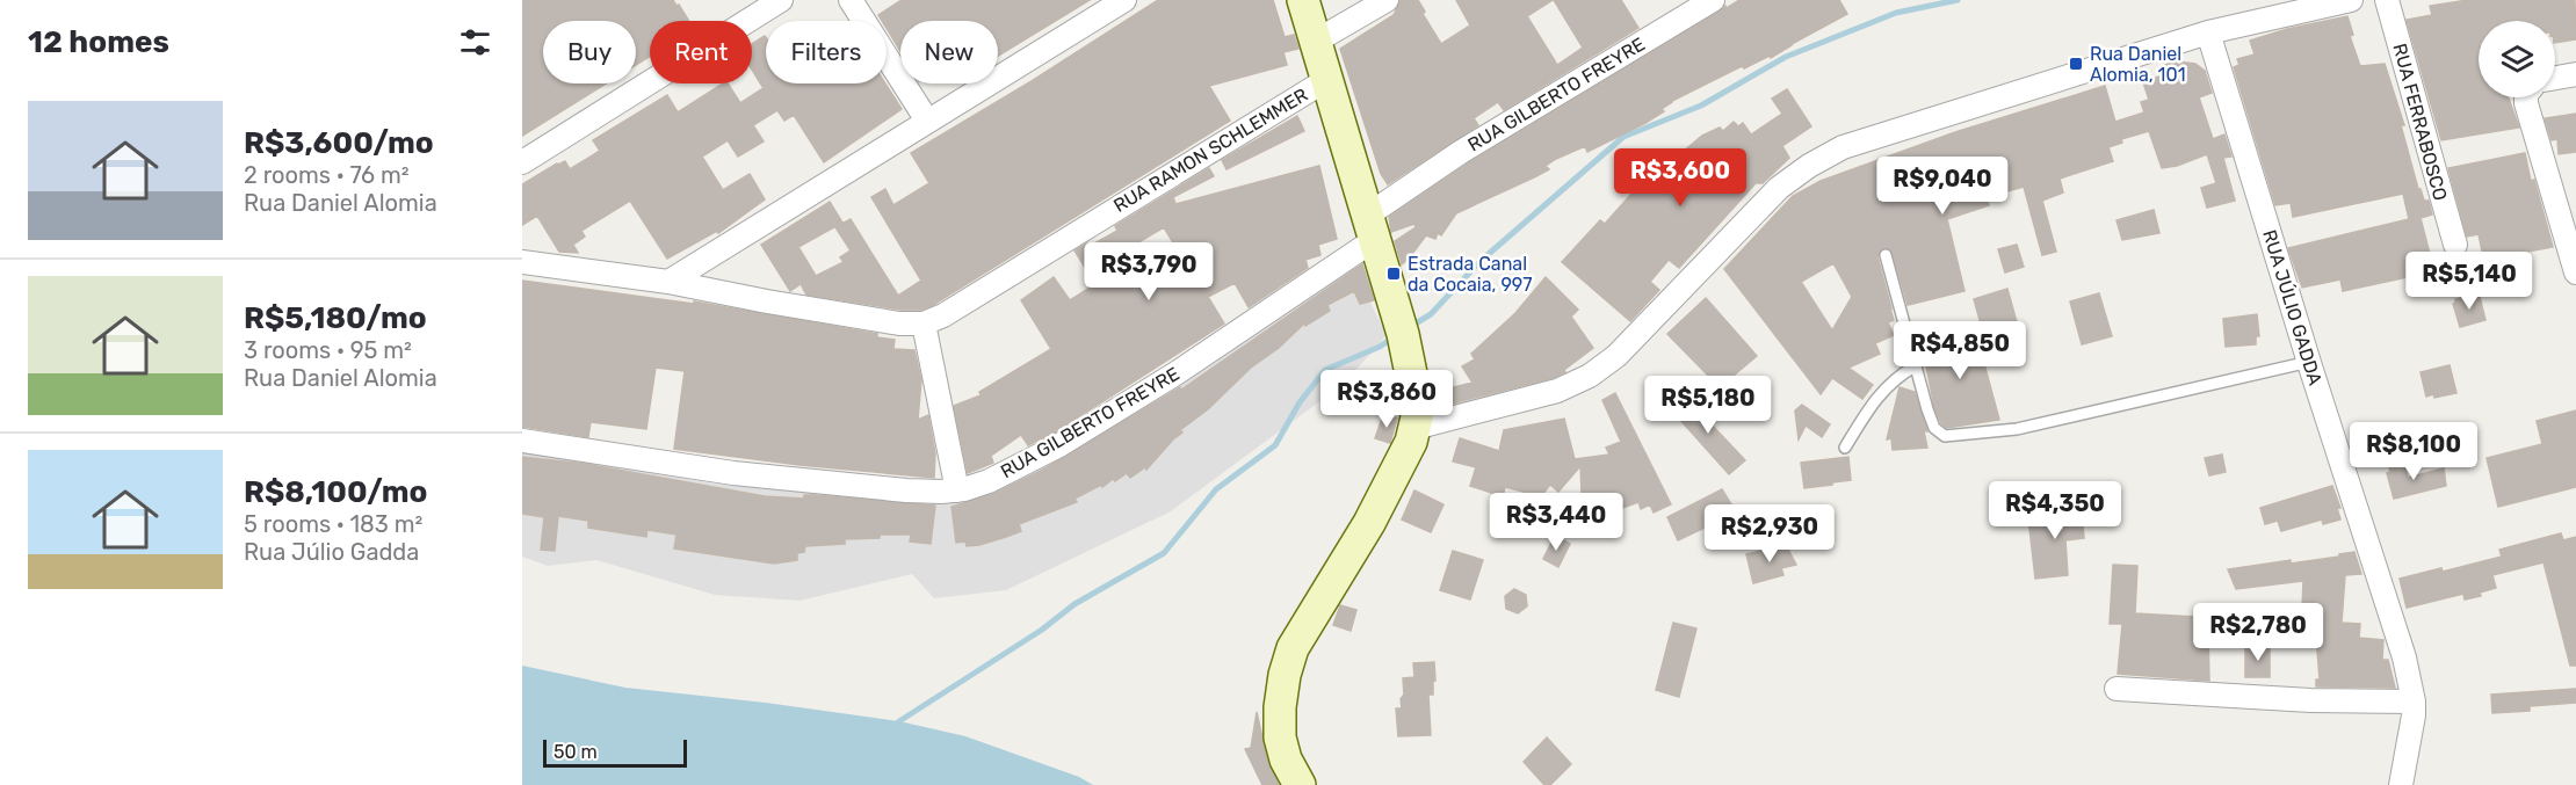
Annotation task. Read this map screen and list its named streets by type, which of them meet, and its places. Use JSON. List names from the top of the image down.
{
  "streets": {
    "street": [
      "RUA GILBERTO FREYRE",
      "RUA FERRABOSCO",
      "RUA RAMON SCHLEMMER",
      "RUA JÚLIO GADDA"
    ]
  },
  "places": {
    "transit": ["Rua Daniel Alomia, 101", "Estrada Canal da Cocaia, 997"]
  },
  "scale_bar": "50 m",
  "page": {
    "heading": "12 homes",
    "chip": [
      "Buy",
      "Rent",
      "Filters",
      "New"
    ],
    "list": [
      {
        "name": "R$3,600/mo",
        "note": "2 rooms · 76 m² · Rua Daniel Alomia"
      },
      {
        "name": "R$5,180/mo",
        "note": "3 rooms · 95 m² · Rua Daniel Alomia"
      },
      {
        "name": "R$8,100/mo",
        "note": "5 rooms · 183 m² · Rua Júlio Gadda"
      }
    ],
    "price": [
      "R$3,600",
      "R$9,040",
      "R$3,790",
      "R$5,140",
      "R$4,850",
      "R$3,860",
      "R$5,180",
      "R$8,100",
      "R$4,350",
      "R$3,440",
      "R$2,930",
      "R$2,780"
    ],
    "scale": "50 m"
  }
}
